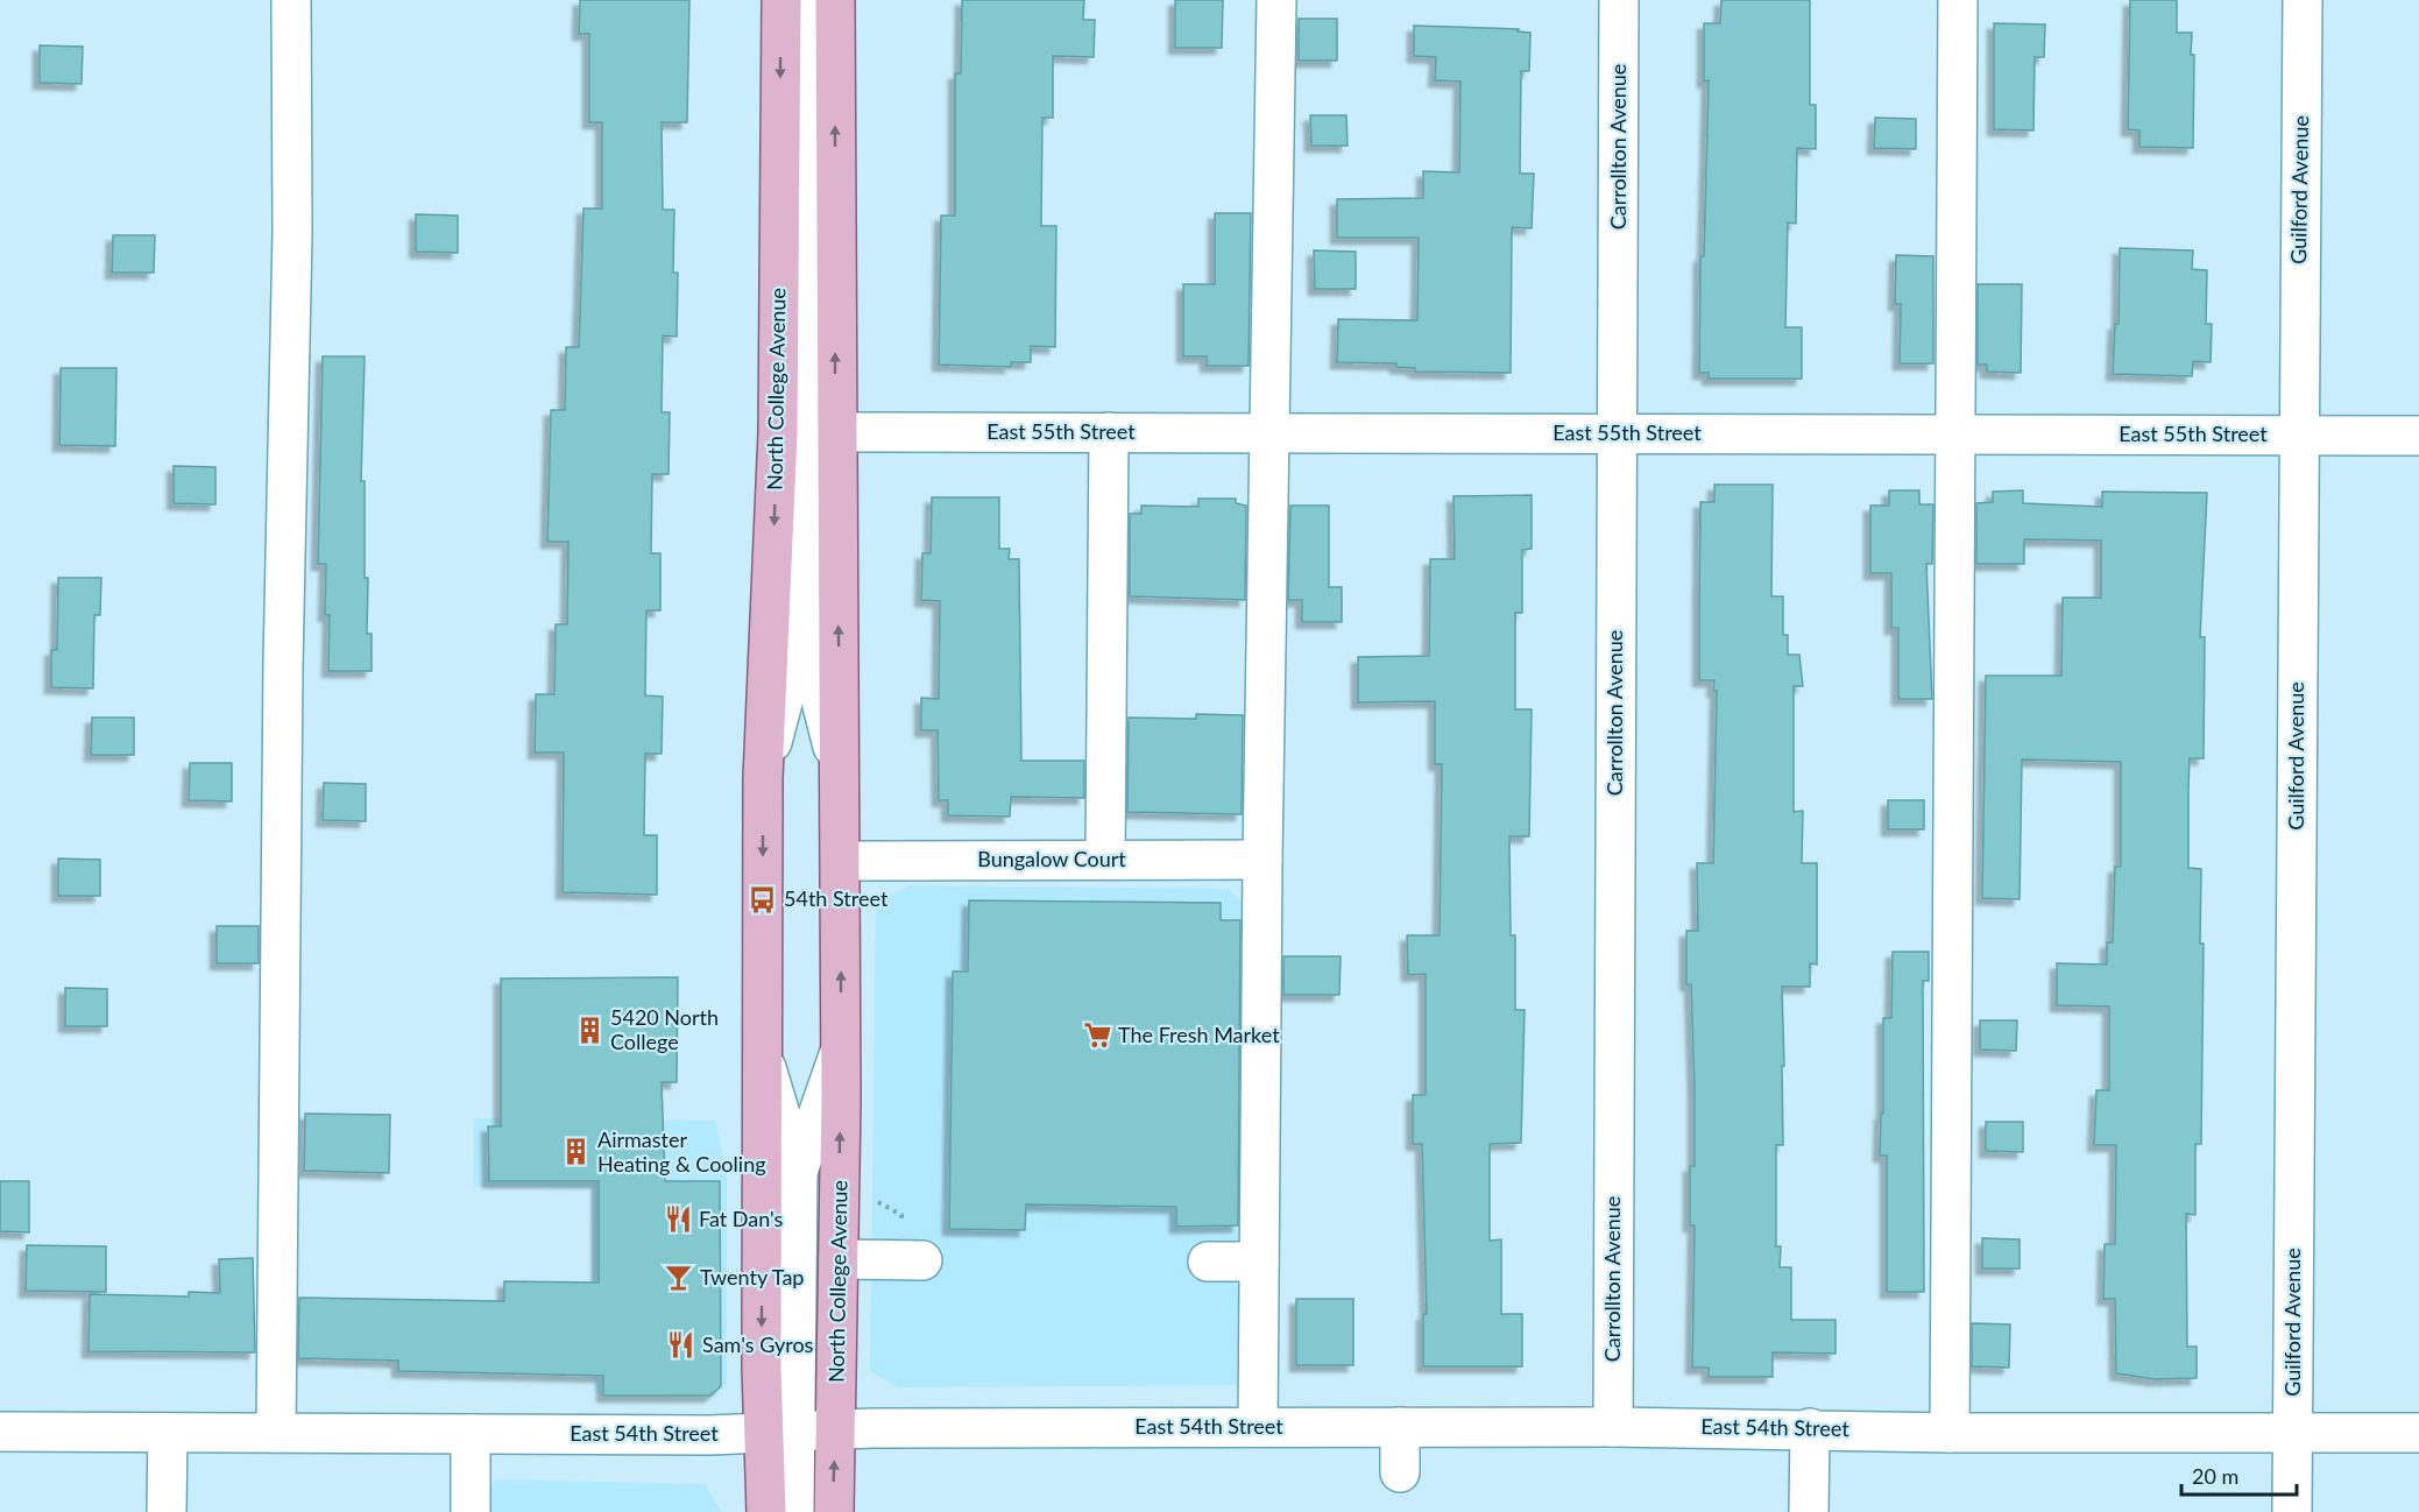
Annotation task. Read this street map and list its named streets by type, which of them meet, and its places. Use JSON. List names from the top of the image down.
{
  "streets": {
    "main road": ["North College Avenue"],
    "street": [
      "Carrollton Avenue",
      "Guilford Avenue",
      "East 55th Street",
      "Bungalow Court",
      "East 54th Street"
    ]
  },
  "crossings": [
    ["Carrollton Avenue", "East 55th Street"],
    ["Carrollton Avenue", "East 54th Street"],
    ["Guilford Avenue", "East 55th Street"],
    ["Guilford Avenue", "East 54th Street"],
    ["North College Avenue", "East 55th Street"],
    ["North College Avenue", "Bungalow Court"],
    ["North College Avenue", "East 54th Street"]
  ],
  "places": {
    "bus stop": ["54th Street"],
    "building": ["5420 North College", "Airmaster Heating & Cooling"],
    "supermarket": ["The Fresh Market"],
    "restaurant": ["Fat Dan's", "Sam's Gyros"],
    "bar": ["Twenty Tap"]
  },
  "scale_bar": "20 m"
}
